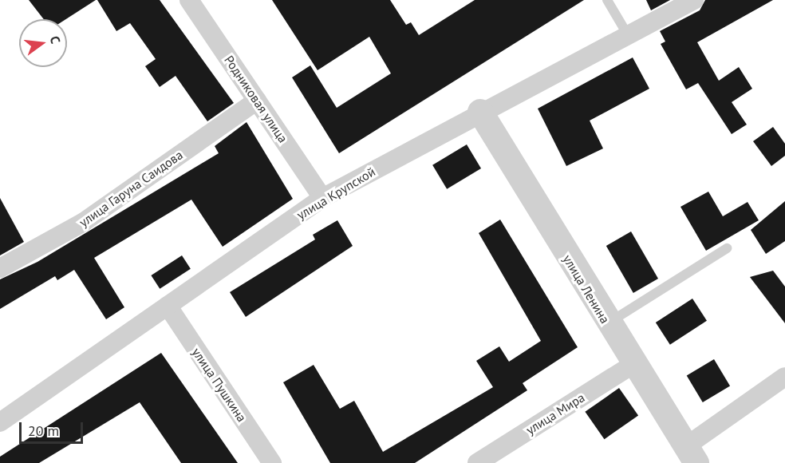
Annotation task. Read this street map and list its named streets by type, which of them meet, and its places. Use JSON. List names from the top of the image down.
{
  "streets": {
    "street": [
      "Родниковая улица",
      "улица Гаруна Саидова",
      "улица Крупской",
      "улица Ленина",
      "улица Пушкина",
      "улица Мира"
    ]
  },
  "crossings": [
    ["Родниковая улица", "улица Гаруна Саидова"],
    ["Родниковая улица", "улица Крупской"],
    ["улица Крупской", "улица Ленина"],
    ["улица Крупской", "улица Пушкина"],
    ["улица Ленина", "улица Мира"]
  ],
  "scale_bar": "20 m",
  "north": "right"
}
